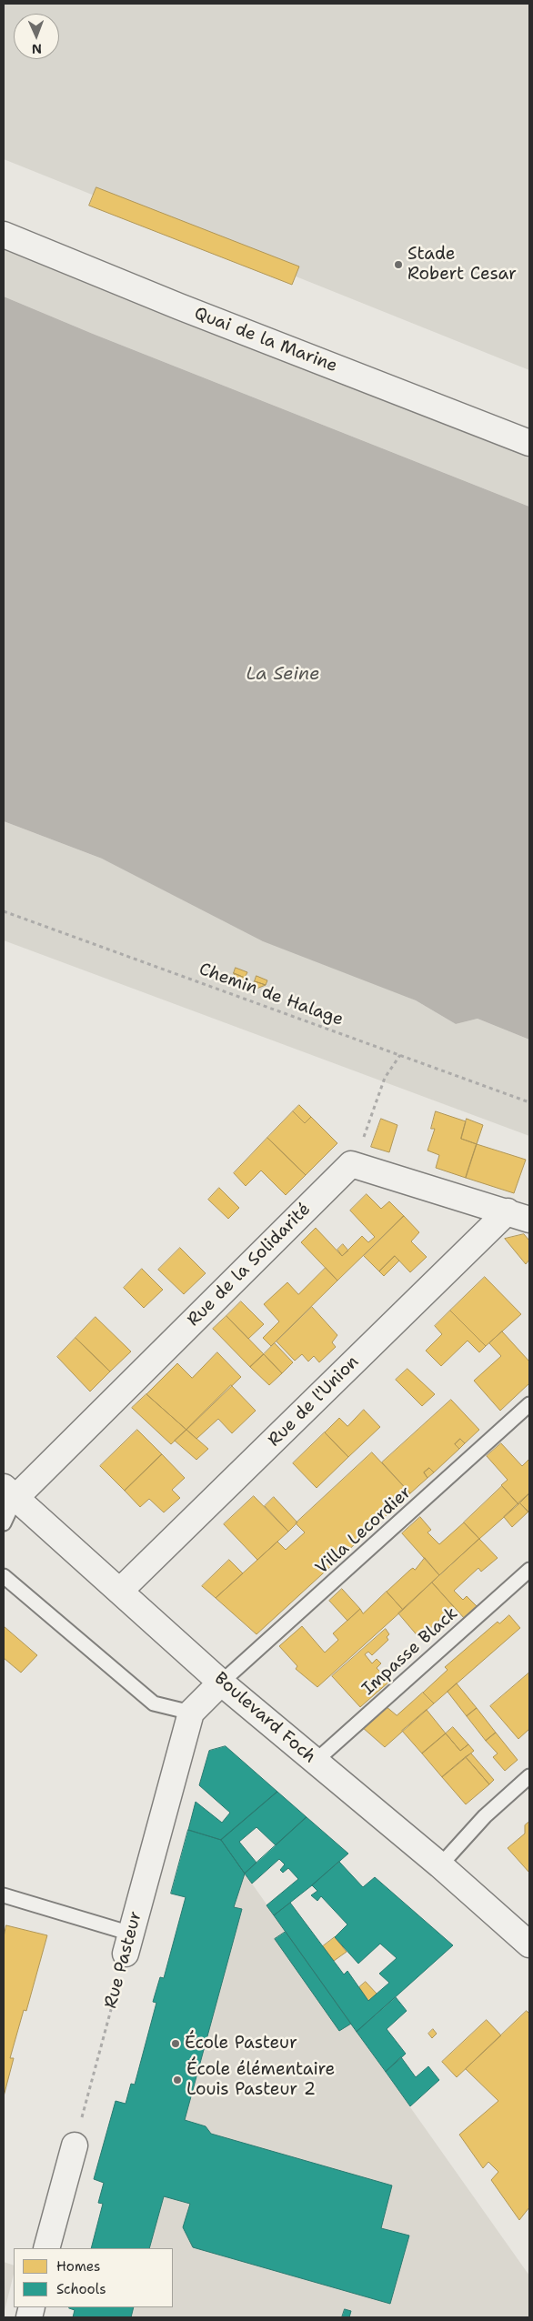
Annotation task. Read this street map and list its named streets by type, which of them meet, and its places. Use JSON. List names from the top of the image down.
{
  "streets": {
    "street": [
      "Quai de la Marine",
      "Rue de la Solidarité",
      "Rue de l'Union",
      "Boulevard Foch",
      "Rue Pasteur"
    ],
    "lane": ["Villa Lecordier", "Impasse Black"],
    "path": ["Chemin de Halage"]
  },
  "crossings": [
    ["Rue de la Solidarité", "Rue de l'Union"],
    ["Rue de la Solidarité", "Boulevard Foch"],
    ["Rue de l'Union", "Boulevard Foch"],
    ["Villa Lecordier", "Boulevard Foch"],
    ["Villa Lecordier", "Rue Pasteur"],
    ["Impasse Black", "Boulevard Foch"],
    ["Boulevard Foch", "Rue Pasteur"]
  ],
  "water": ["La Seine"],
  "places": ["Stade Robert Cesar", "École Pasteur", "École élémentaire Louis Pasteur 2"],
  "legend": ["Homes", "Schools"],
  "north": "bottom"
}
